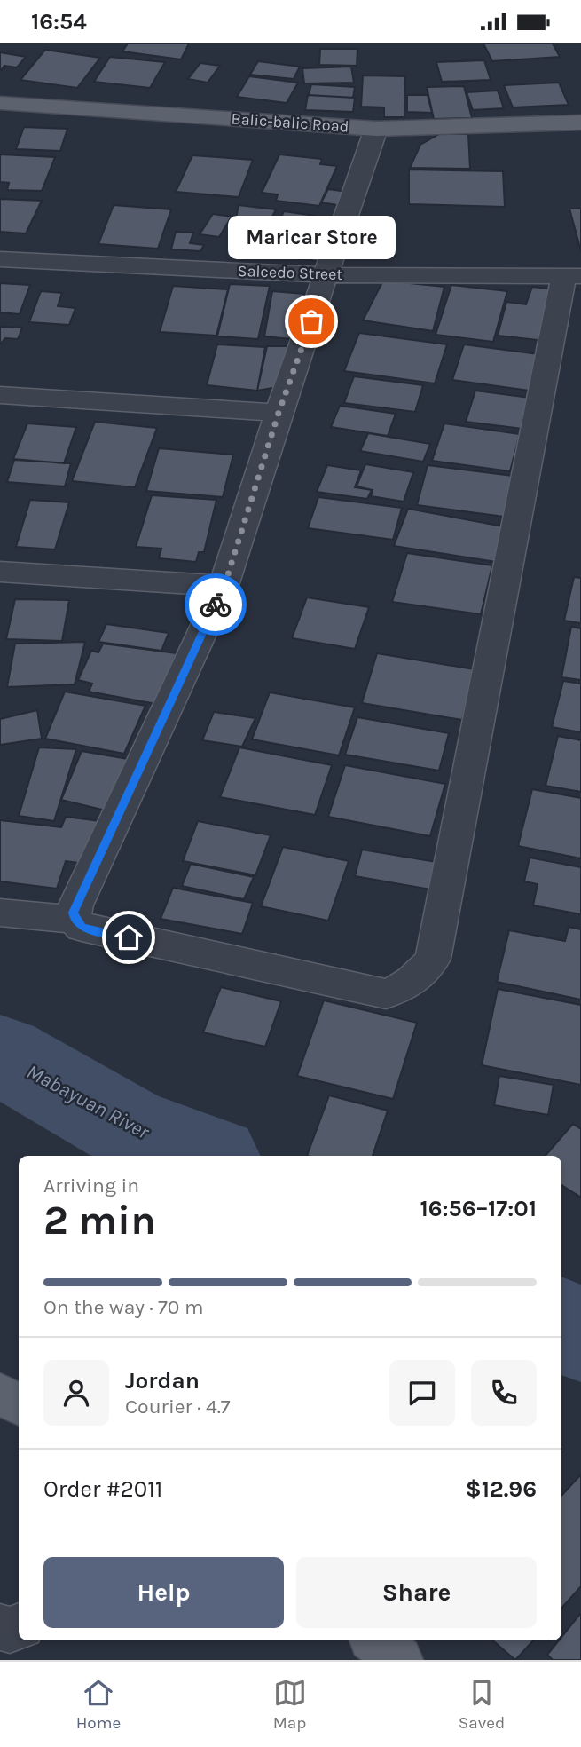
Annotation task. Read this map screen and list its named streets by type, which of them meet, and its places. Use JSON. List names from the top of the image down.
{
  "streets": {
    "main road": ["Balic-balic Road"],
    "street": ["Salcedo Street"]
  },
  "water": ["Mabayuan River"],
  "places": ["Maricar Store"],
  "page": {
    "status": "16:54",
    "bubble": "Maricar Store",
    "heading": ["2 min", "Arriving in", "16:56–17:01"],
    "panel": [
      "Jordan",
      "Courier · 4.7",
      "Order #2011",
      "$12.96"
    ],
    "bar": "On the way · 70 m",
    "buttons": ["Help", "Share"],
    "tabs": ["Home", "Map", "Saved"]
  }
}
